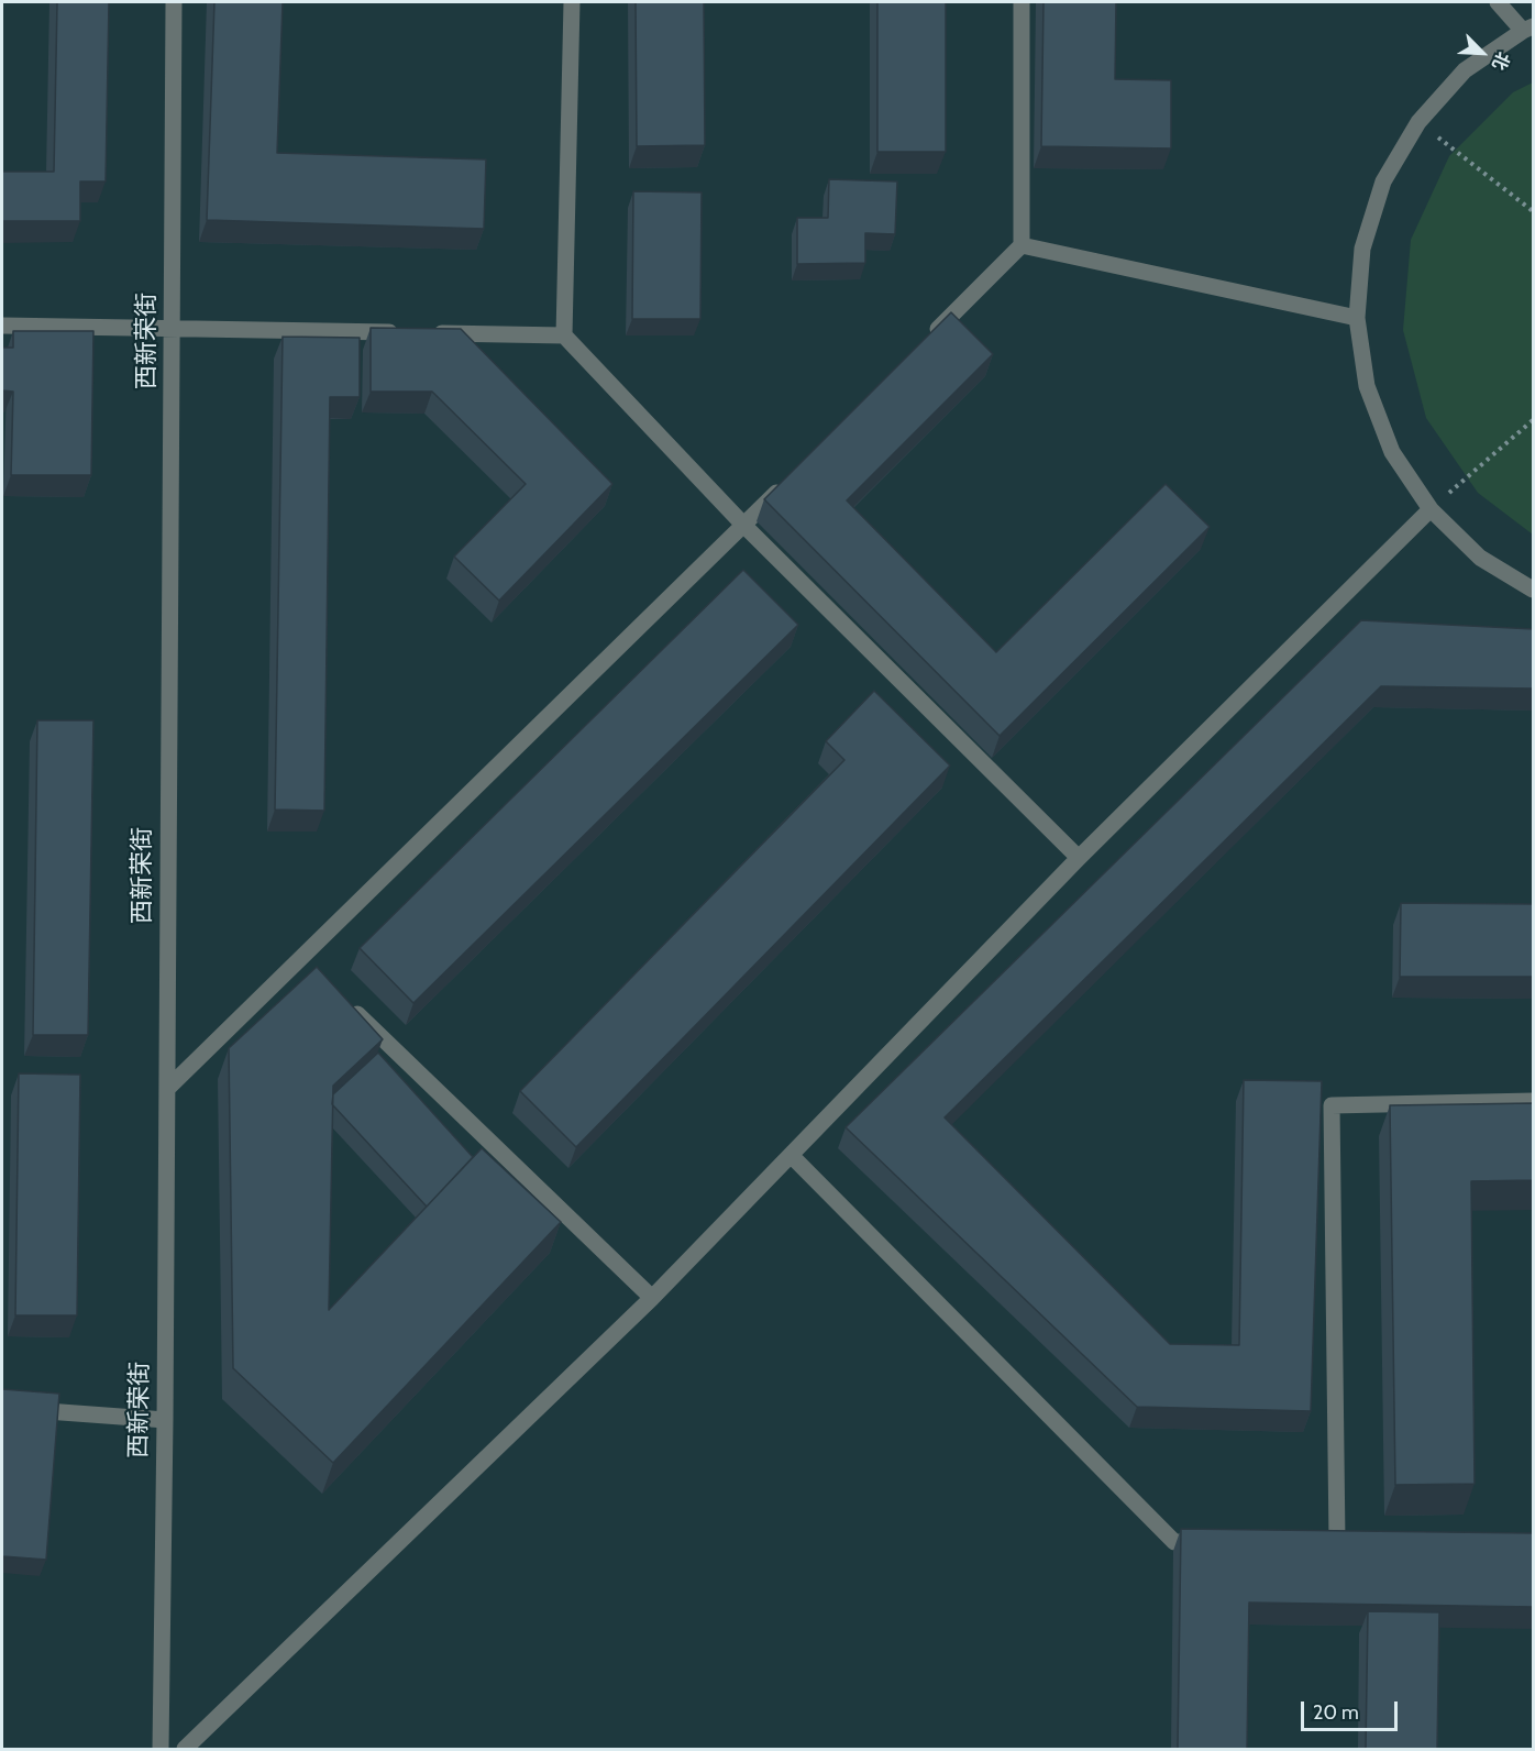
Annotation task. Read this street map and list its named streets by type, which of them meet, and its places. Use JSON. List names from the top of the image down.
{
  "streets": {
    "street": ["西新荣街"]
  },
  "scale_bar": "20 m",
  "north": "bottom right"
}
